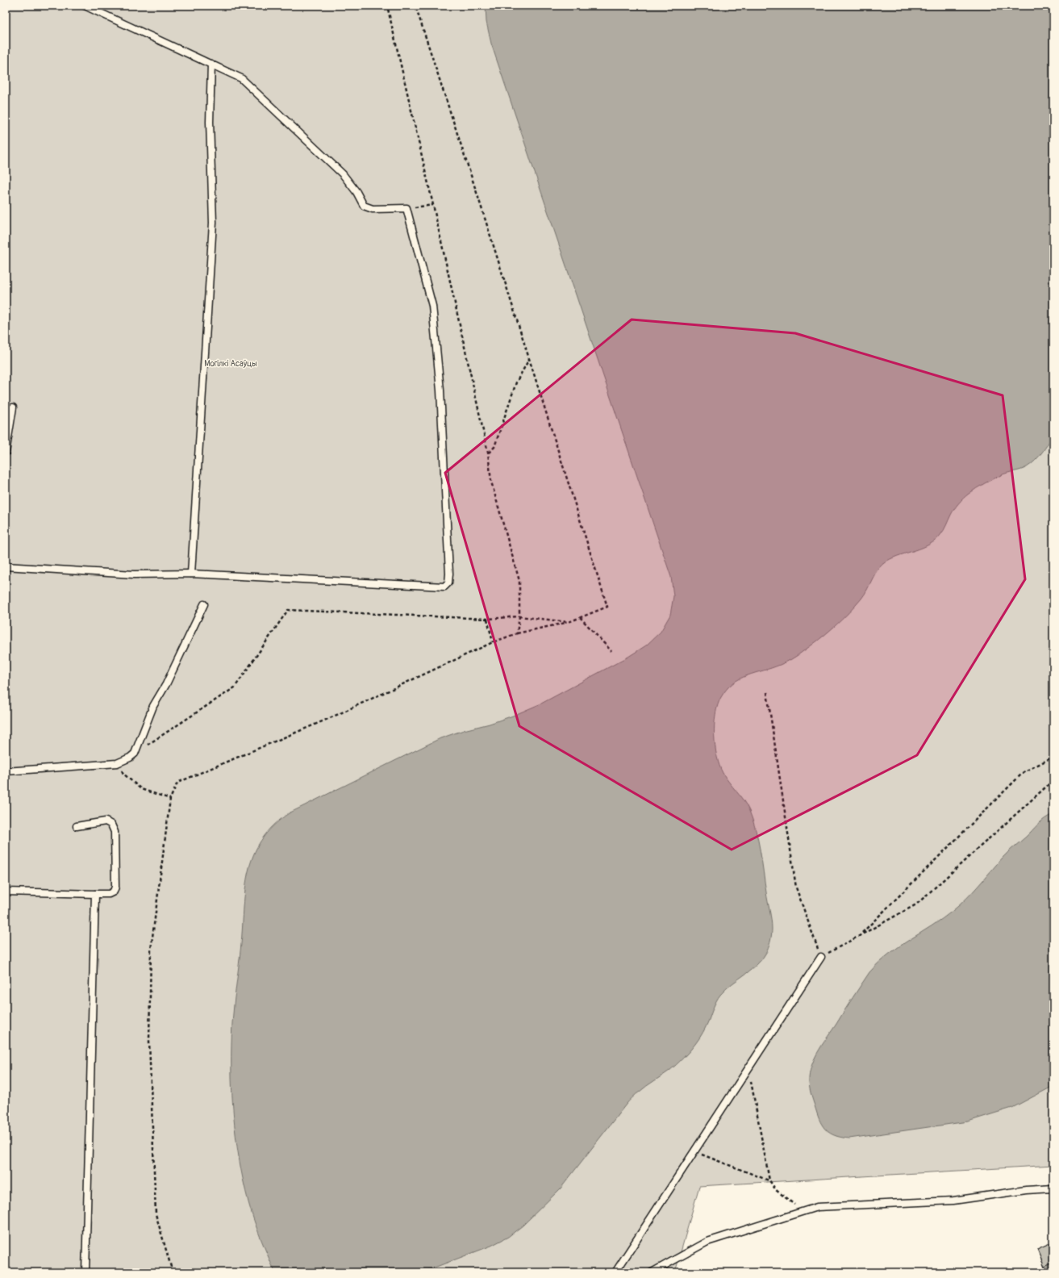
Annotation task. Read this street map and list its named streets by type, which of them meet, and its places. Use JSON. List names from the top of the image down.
{
  "parks": ["Могілкі Асаўцы"]
}
